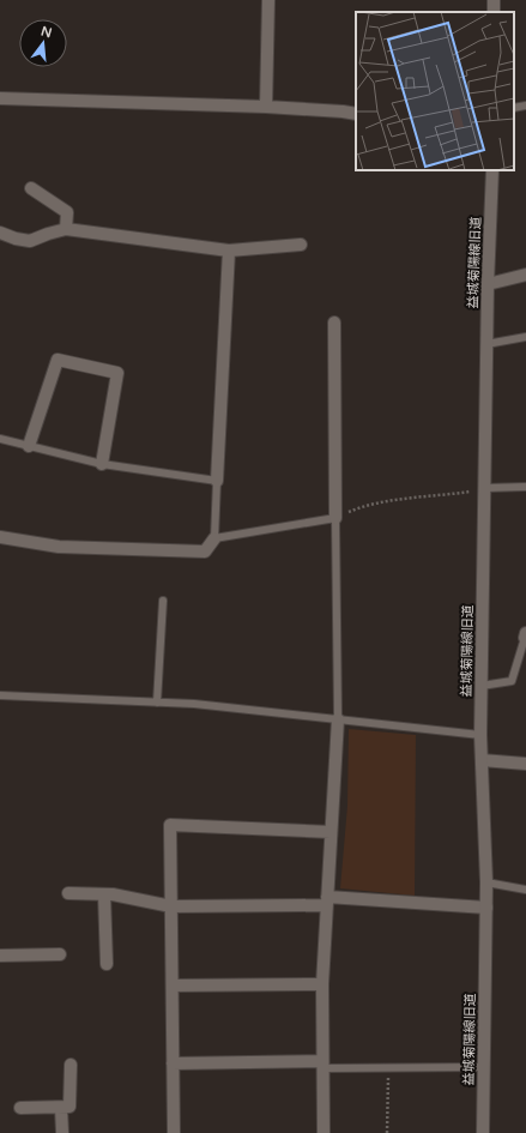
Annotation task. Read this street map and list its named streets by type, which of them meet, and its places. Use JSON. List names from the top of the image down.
{
  "streets": {
    "street": ["益城菊陽線旧道"]
  },
  "north": "top"
}
